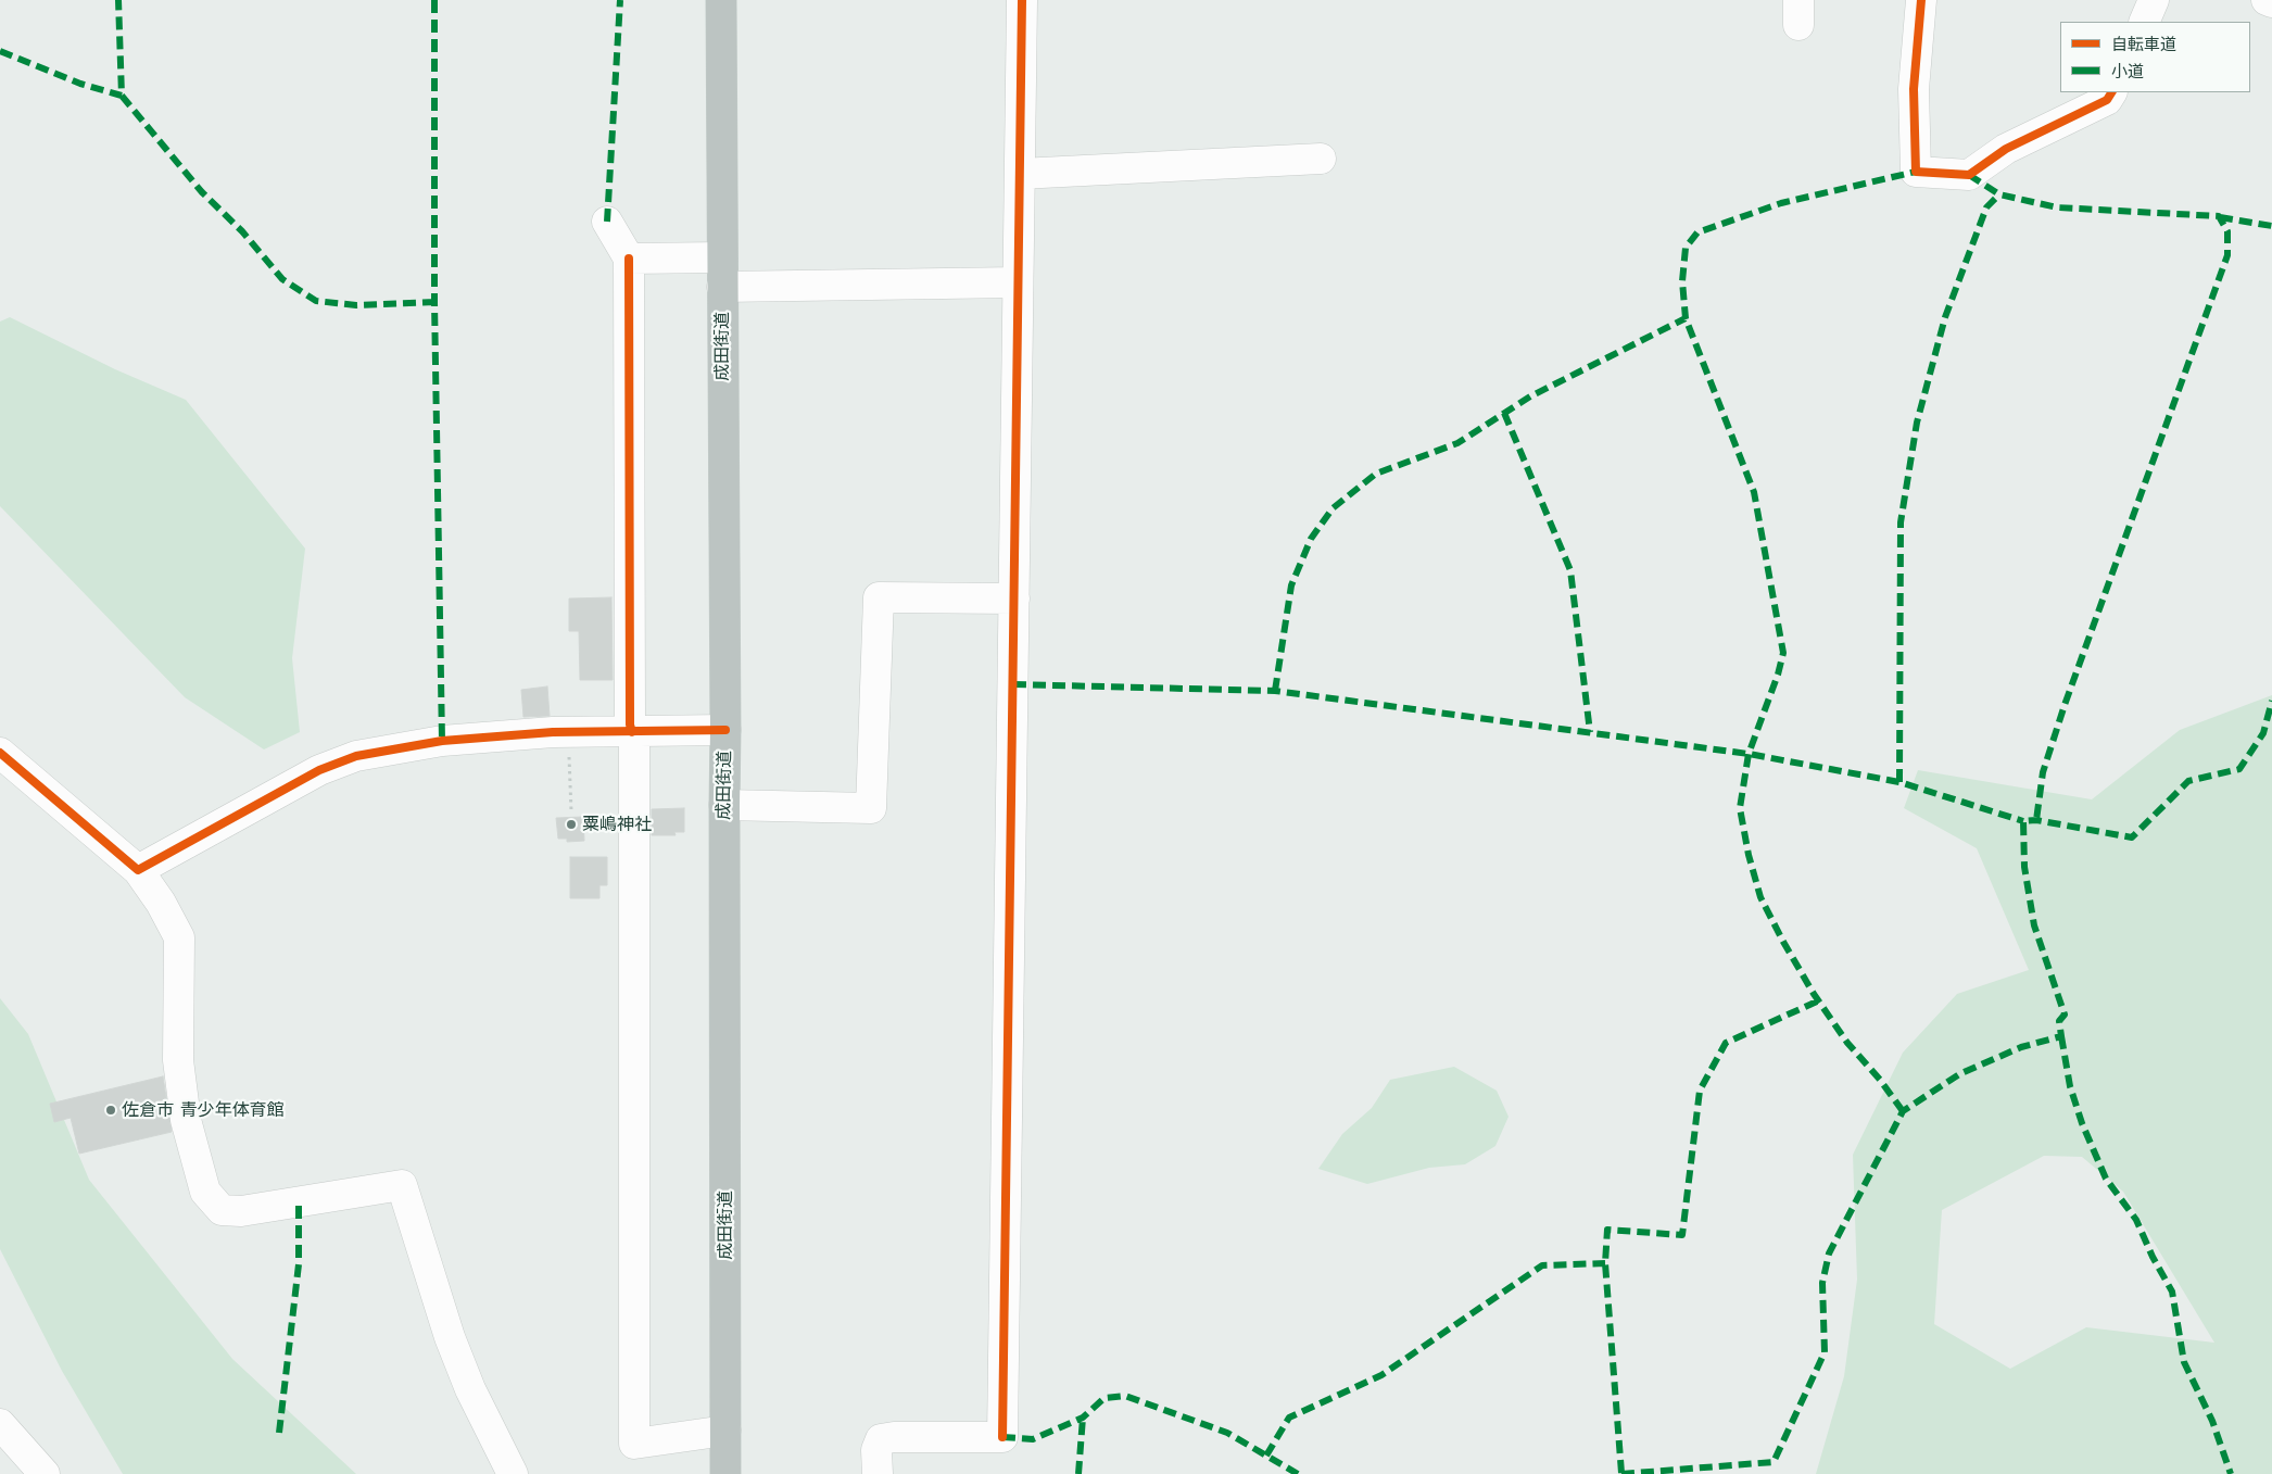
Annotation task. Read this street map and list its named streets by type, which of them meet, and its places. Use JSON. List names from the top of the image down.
{
  "streets": {
    "highway": ["成田街道"]
  },
  "places": ["粟嶋神社", "佐倉市 青少年体育館"],
  "legend": ["自転車道", "小道"]
}
